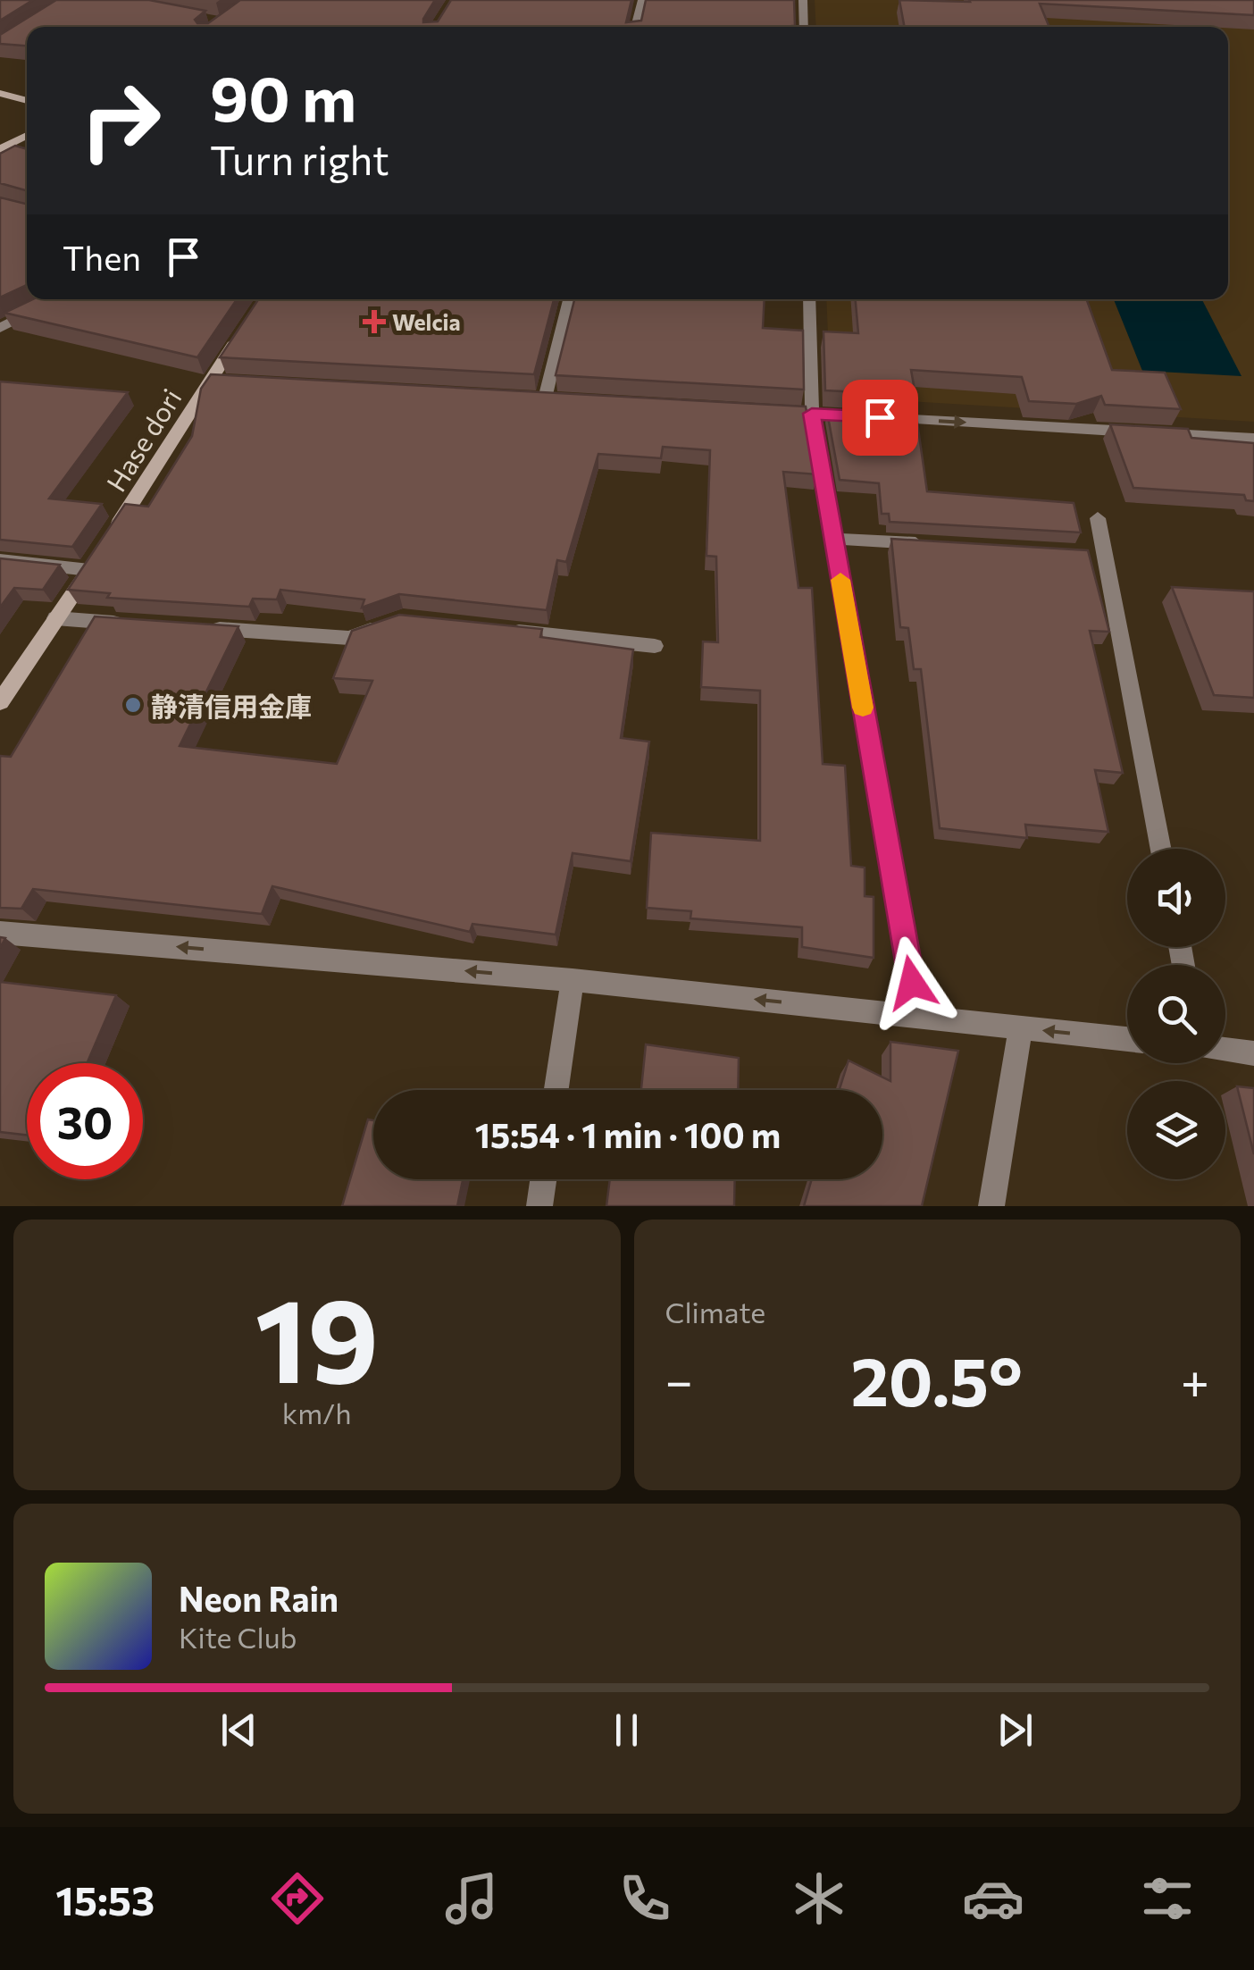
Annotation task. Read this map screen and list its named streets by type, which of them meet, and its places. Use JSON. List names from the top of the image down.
{
  "streets": {
    "street": ["Hase dori"]
  },
  "places": {
    "health": ["Welcia"],
    "other": ["静清信用金庫"]
  },
  "page": {
    "turn": ["90 m", "Turn right"],
    "then": "Then",
    "limit": "30",
    "trip": "15:54 · 1 min · 100 m",
    "tile": [
      ["19", "km/h"],
      "Climate"
    ],
    "heat": ["−", "20.5°", "+"],
    "song": ["Neon Rain", "Kite Club"],
    "tabs": "15:53"
  }
}
